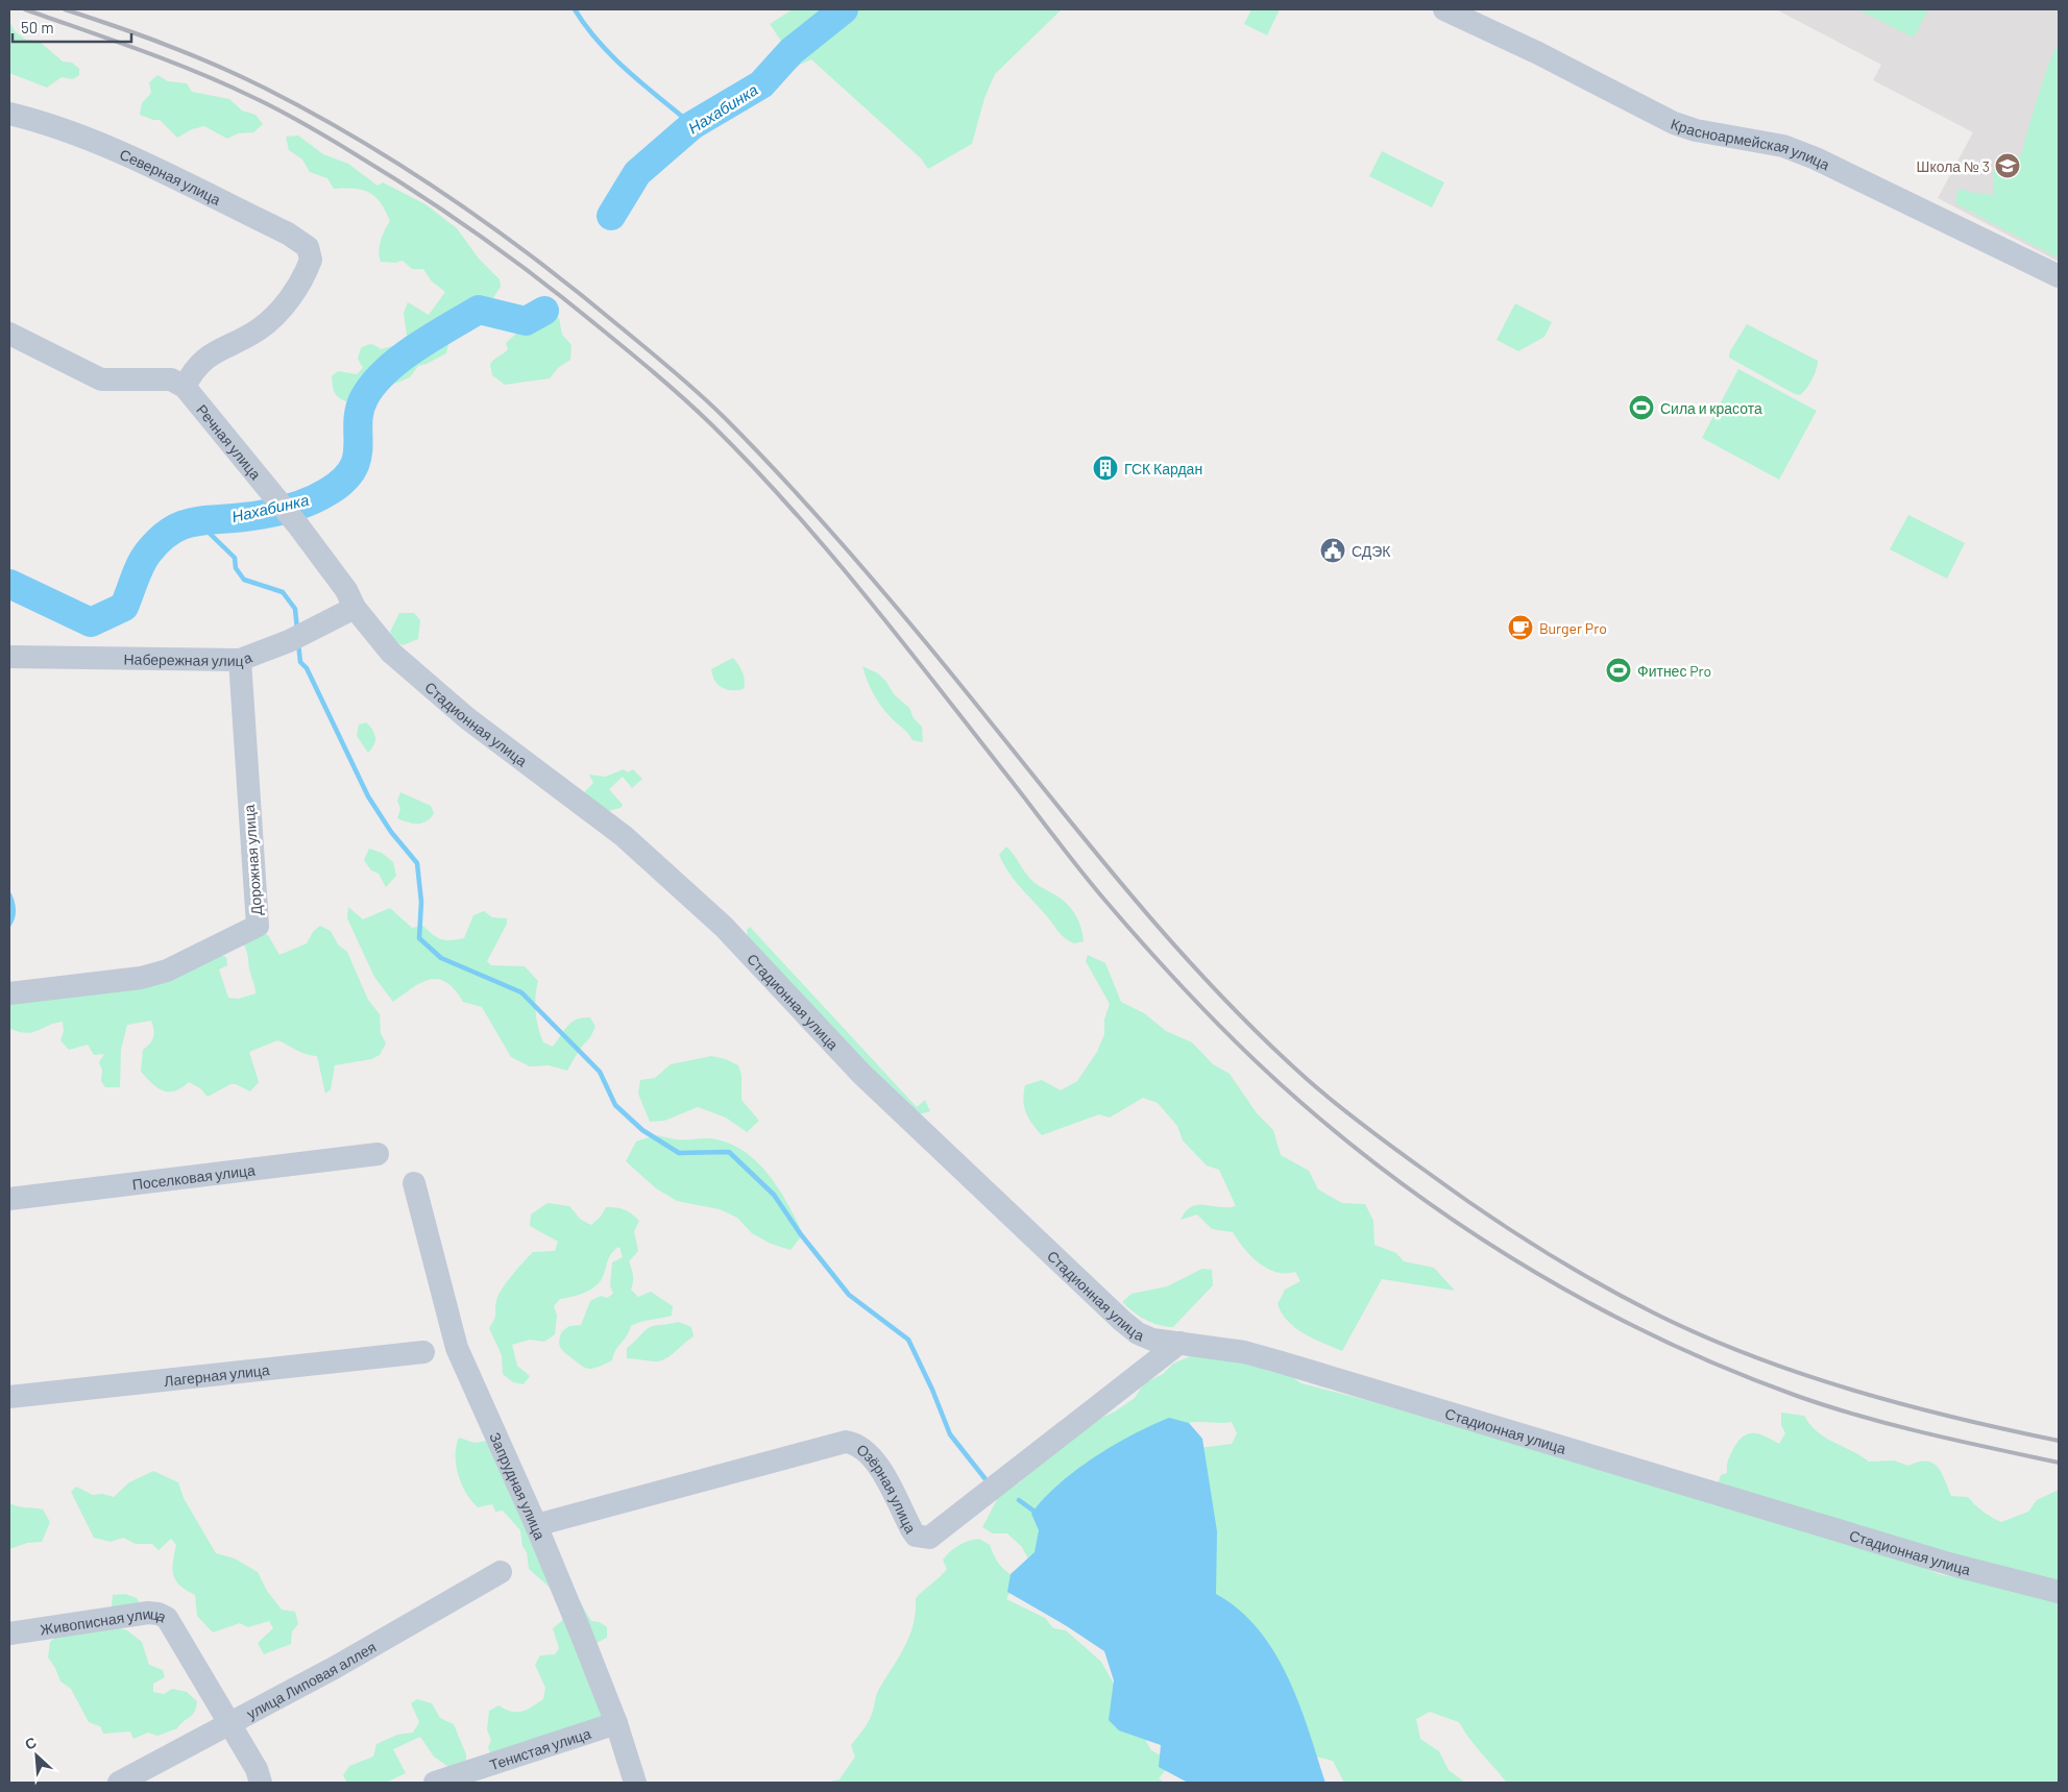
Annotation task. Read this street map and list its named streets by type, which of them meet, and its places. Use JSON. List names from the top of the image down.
{
  "streets": {
    "street": [
      "Красноармейская улица",
      "Северная улица",
      "Речная улица",
      "Набережная улица",
      "Стадионная улица",
      "Дорожная улица",
      "Поселковая улица",
      "Лагерная улица",
      "Запрудная улица",
      "Озёрная улица",
      "Живописная улица",
      "улица Липовая аллея",
      "Тенистая улица"
    ]
  },
  "crossings": [
    ["Северная улица", "Речная улица"],
    ["Речная улица", "Стадионная улица"],
    ["Набережная улица", "Стадионная улица"],
    ["Набережная улица", "Дорожная улица"],
    ["Стадионная улица", "Озёрная улица"],
    ["Запрудная улица", "Озёрная улица"],
    ["Запрудная улица", "Тенистая улица"],
    ["Живописная улица", "улица Липовая аллея"]
  ],
  "water": ["Нахабинка"],
  "places": {
    "school or university": ["Школа № 3"],
    "sports": ["Сила и красота", "Фитнес Pro"],
    "building": ["ГСК Кардан"],
    "public building": ["СДЭК"],
    "cafe": ["Burger Pro"]
  },
  "scale_bar": "50 m",
  "north": "top left"
}
